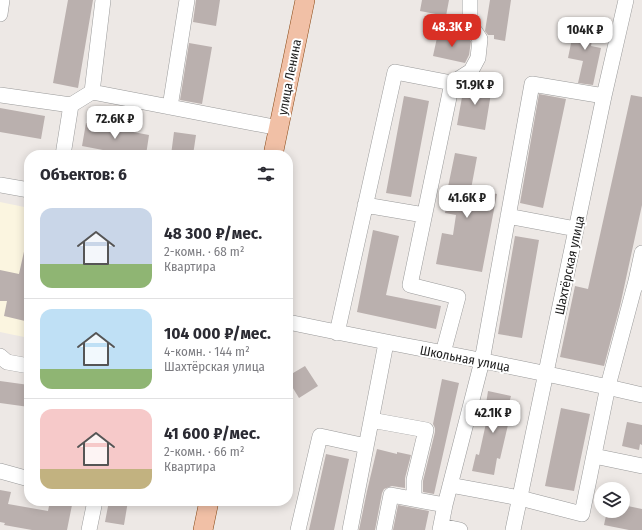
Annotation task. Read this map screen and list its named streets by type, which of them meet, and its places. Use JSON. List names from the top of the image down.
{
  "streets": {
    "main road": ["улица Ленина"],
    "street": ["Шахтёрская улица", "Школьная улица"]
  },
  "crossings": [
    ["Шахтёрская улица", "Школьная улица"]
  ],
  "page": {
    "price": [
      "48.3K ₽",
      "104K ₽",
      "51.9K ₽",
      "72.6K ₽",
      "41.6K ₽",
      "42.1K ₽"
    ],
    "heading": "Объектов: 6",
    "list": [
      {
        "name": "48 300 ₽/мес.",
        "note": "2-комн. · 68 m² · Квартира"
      },
      {
        "name": "104 000 ₽/мес.",
        "note": "4-комн. · 144 m² · Шахтёрская улица"
      },
      {
        "name": "41 600 ₽/мес.",
        "note": "2-комн. · 66 m² · Квартира"
      }
    ]
  }
}
